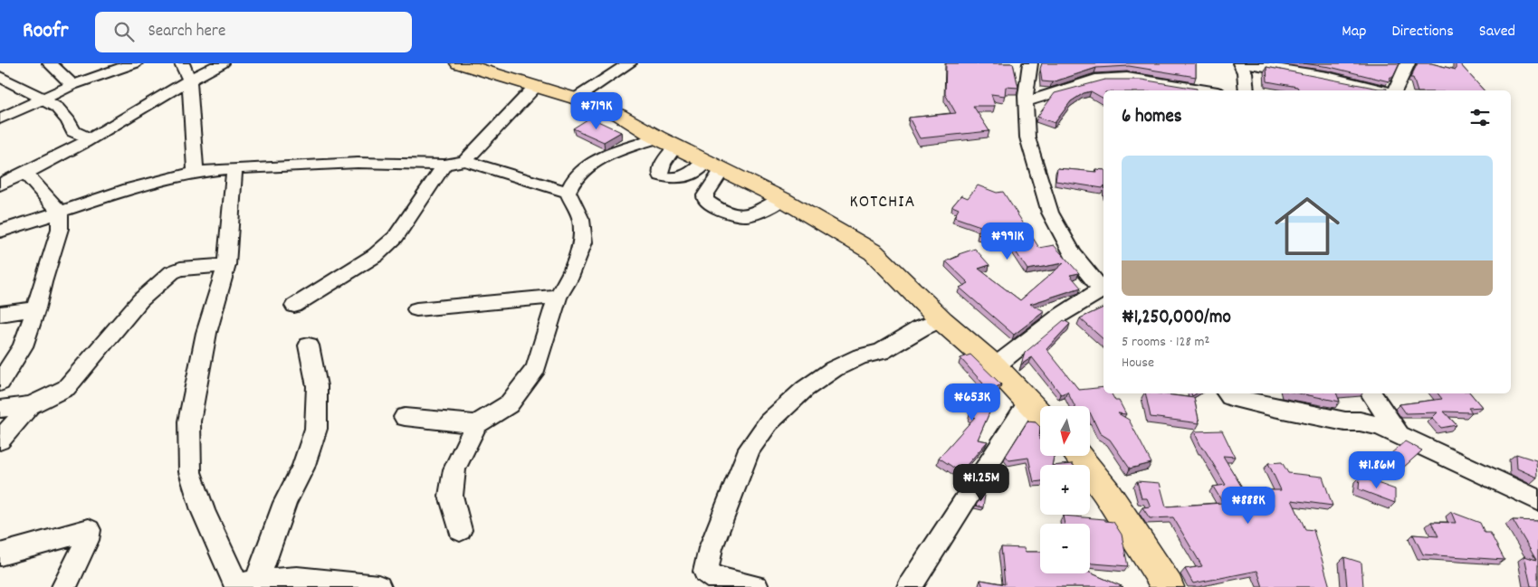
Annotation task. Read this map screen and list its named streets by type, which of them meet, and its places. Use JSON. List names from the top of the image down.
{
  "districts": ["KOTCHIA"],
  "north": "bottom",
  "page": {
    "header": "Roofr",
    "search": "Search here",
    "nav": ["Map", "Directions", "Saved"],
    "heading": "6 homes",
    "price": [
      "₦719K",
      "₦991K",
      "₦653K",
      "₦1.86M",
      "₦1.25M",
      "₦888K"
    ],
    "list": [
      {
        "name": "₦1,250,000/mo",
        "note": "5 rooms · 128 m² · House"
      }
    ],
    "map_buttons": ["+", "−"]
  }
}
